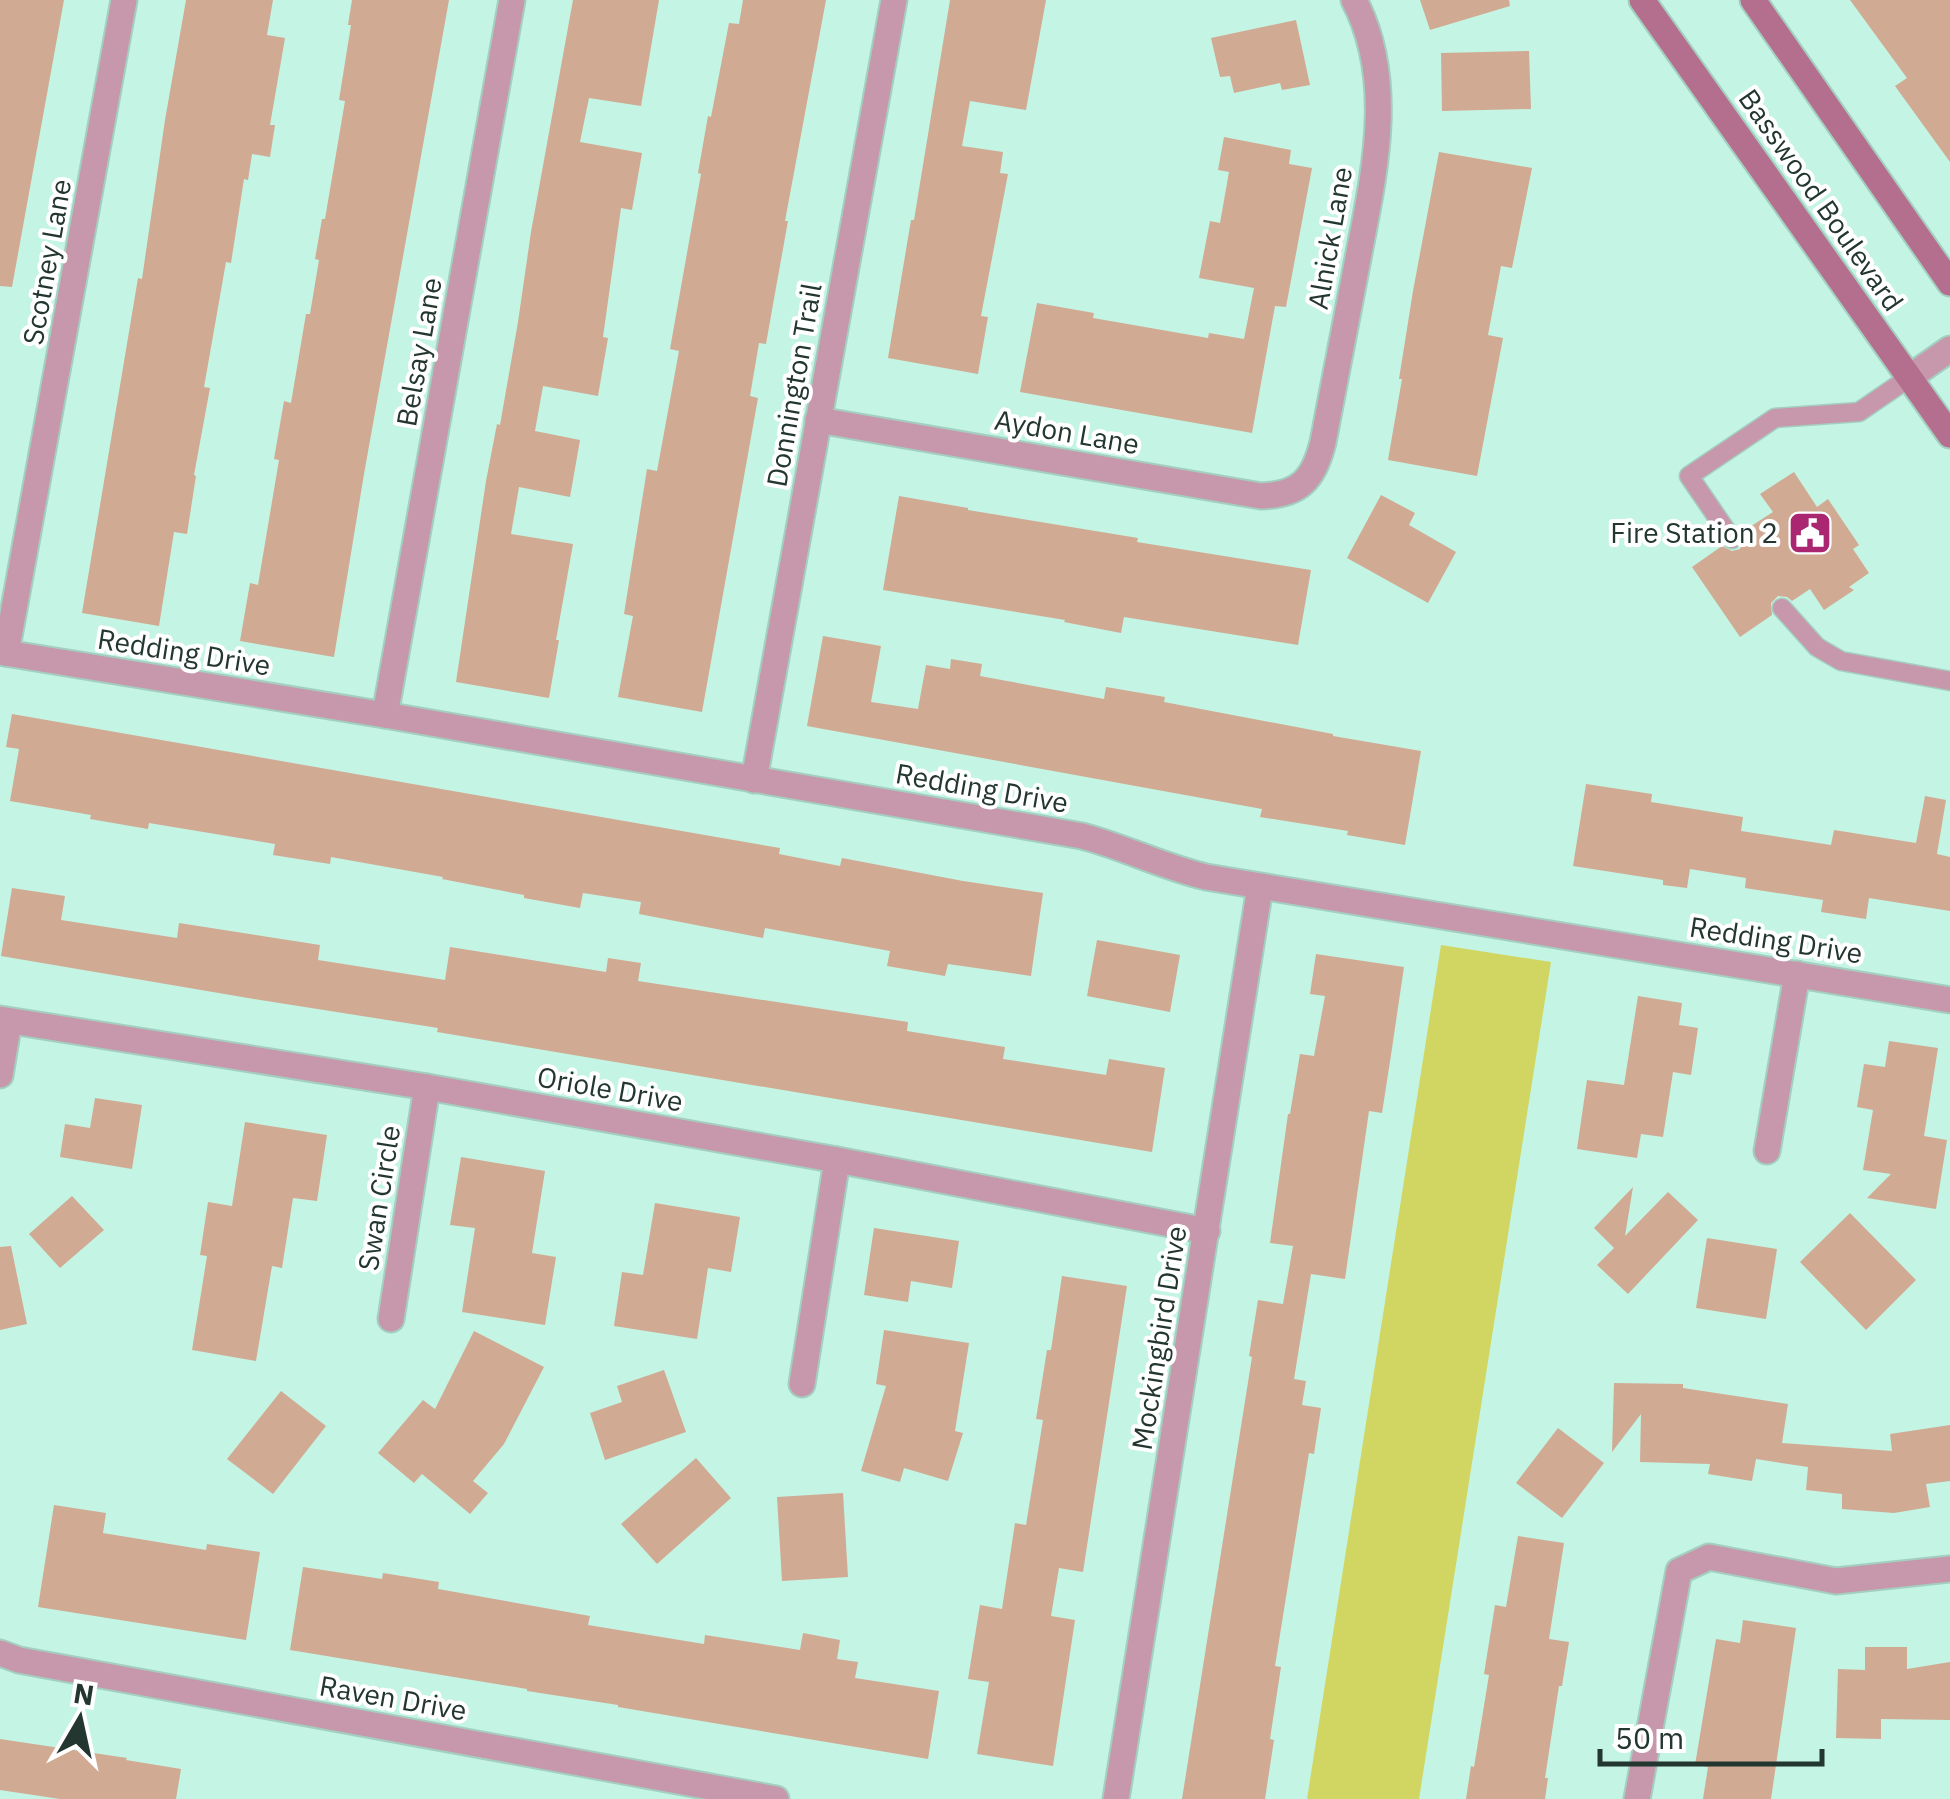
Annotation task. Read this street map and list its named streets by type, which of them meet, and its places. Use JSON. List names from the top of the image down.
{
  "streets": {
    "main road": ["Basswood Boulevard"],
    "street": [
      "Alnick Lane",
      "Scotney Lane",
      "Belsay Lane",
      "Donnington Trail",
      "Aydon Lane",
      "Redding Drive",
      "Oriole Drive",
      "Swan Circle",
      "Mockingbird Drive",
      "Raven Drive"
    ]
  },
  "crossings": [
    ["Alnick Lane", "Aydon Lane"],
    ["Scotney Lane", "Redding Drive"],
    ["Belsay Lane", "Redding Drive"],
    ["Donnington Trail", "Aydon Lane"],
    ["Donnington Trail", "Redding Drive"],
    ["Redding Drive", "Mockingbird Drive"],
    ["Oriole Drive", "Swan Circle"],
    ["Oriole Drive", "Mockingbird Drive"]
  ],
  "places": {
    "public building": ["Fire Station 2"]
  },
  "scale_bar": "50 m",
  "north": "top"
}
